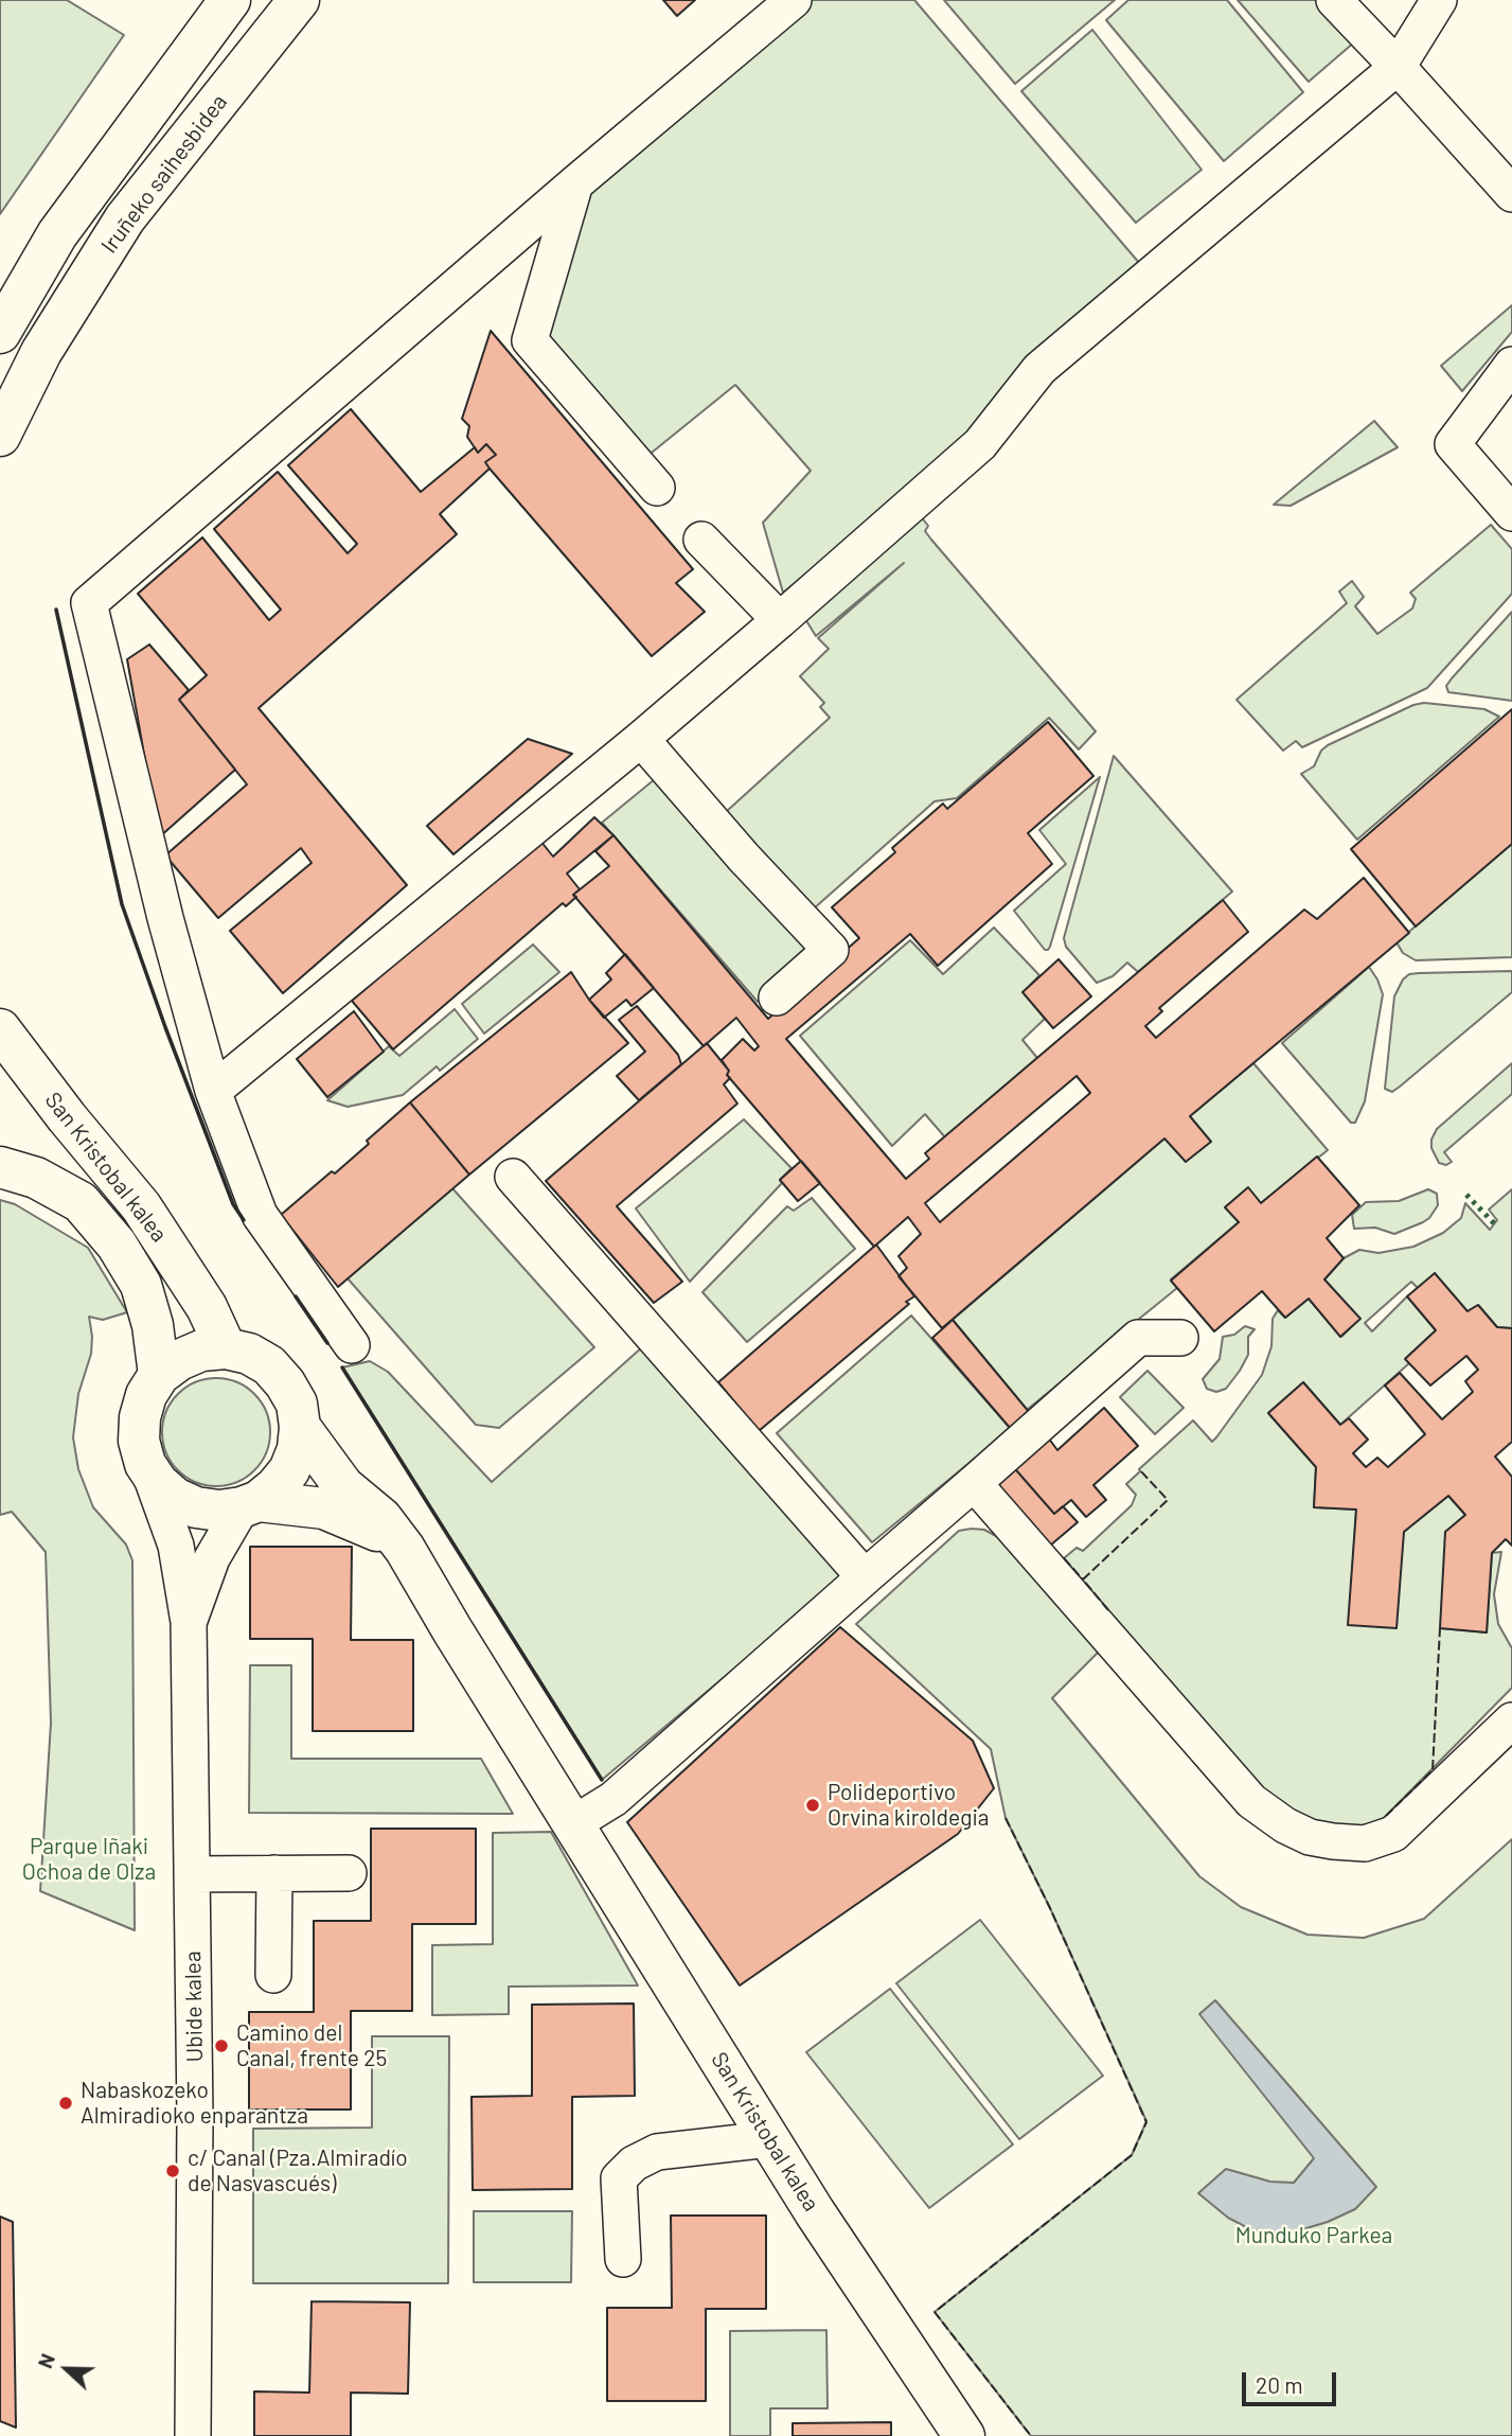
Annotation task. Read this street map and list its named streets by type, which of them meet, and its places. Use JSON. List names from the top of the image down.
{
  "streets": {
    "main road": ["Iruñeko saihesbidea", "San Kristobal kalea"],
    "street": ["Ubide kalea"]
  },
  "crossings": [
    ["San Kristobal kalea", "Ubide kalea"]
  ],
  "parks": ["Parque Iñaki Ochoa de Olza", "Munduko Parkea"],
  "places": [
    "Polideportivo Orvina kiroldegia",
    "Camino del Canal, frente 25",
    "Nabaskozeko Almiradioko enparantza",
    "c/ Canal (Pza.Almiradío de Nasvascués)"
  ],
  "scale_bar": "20 m",
  "north": "left"
}
